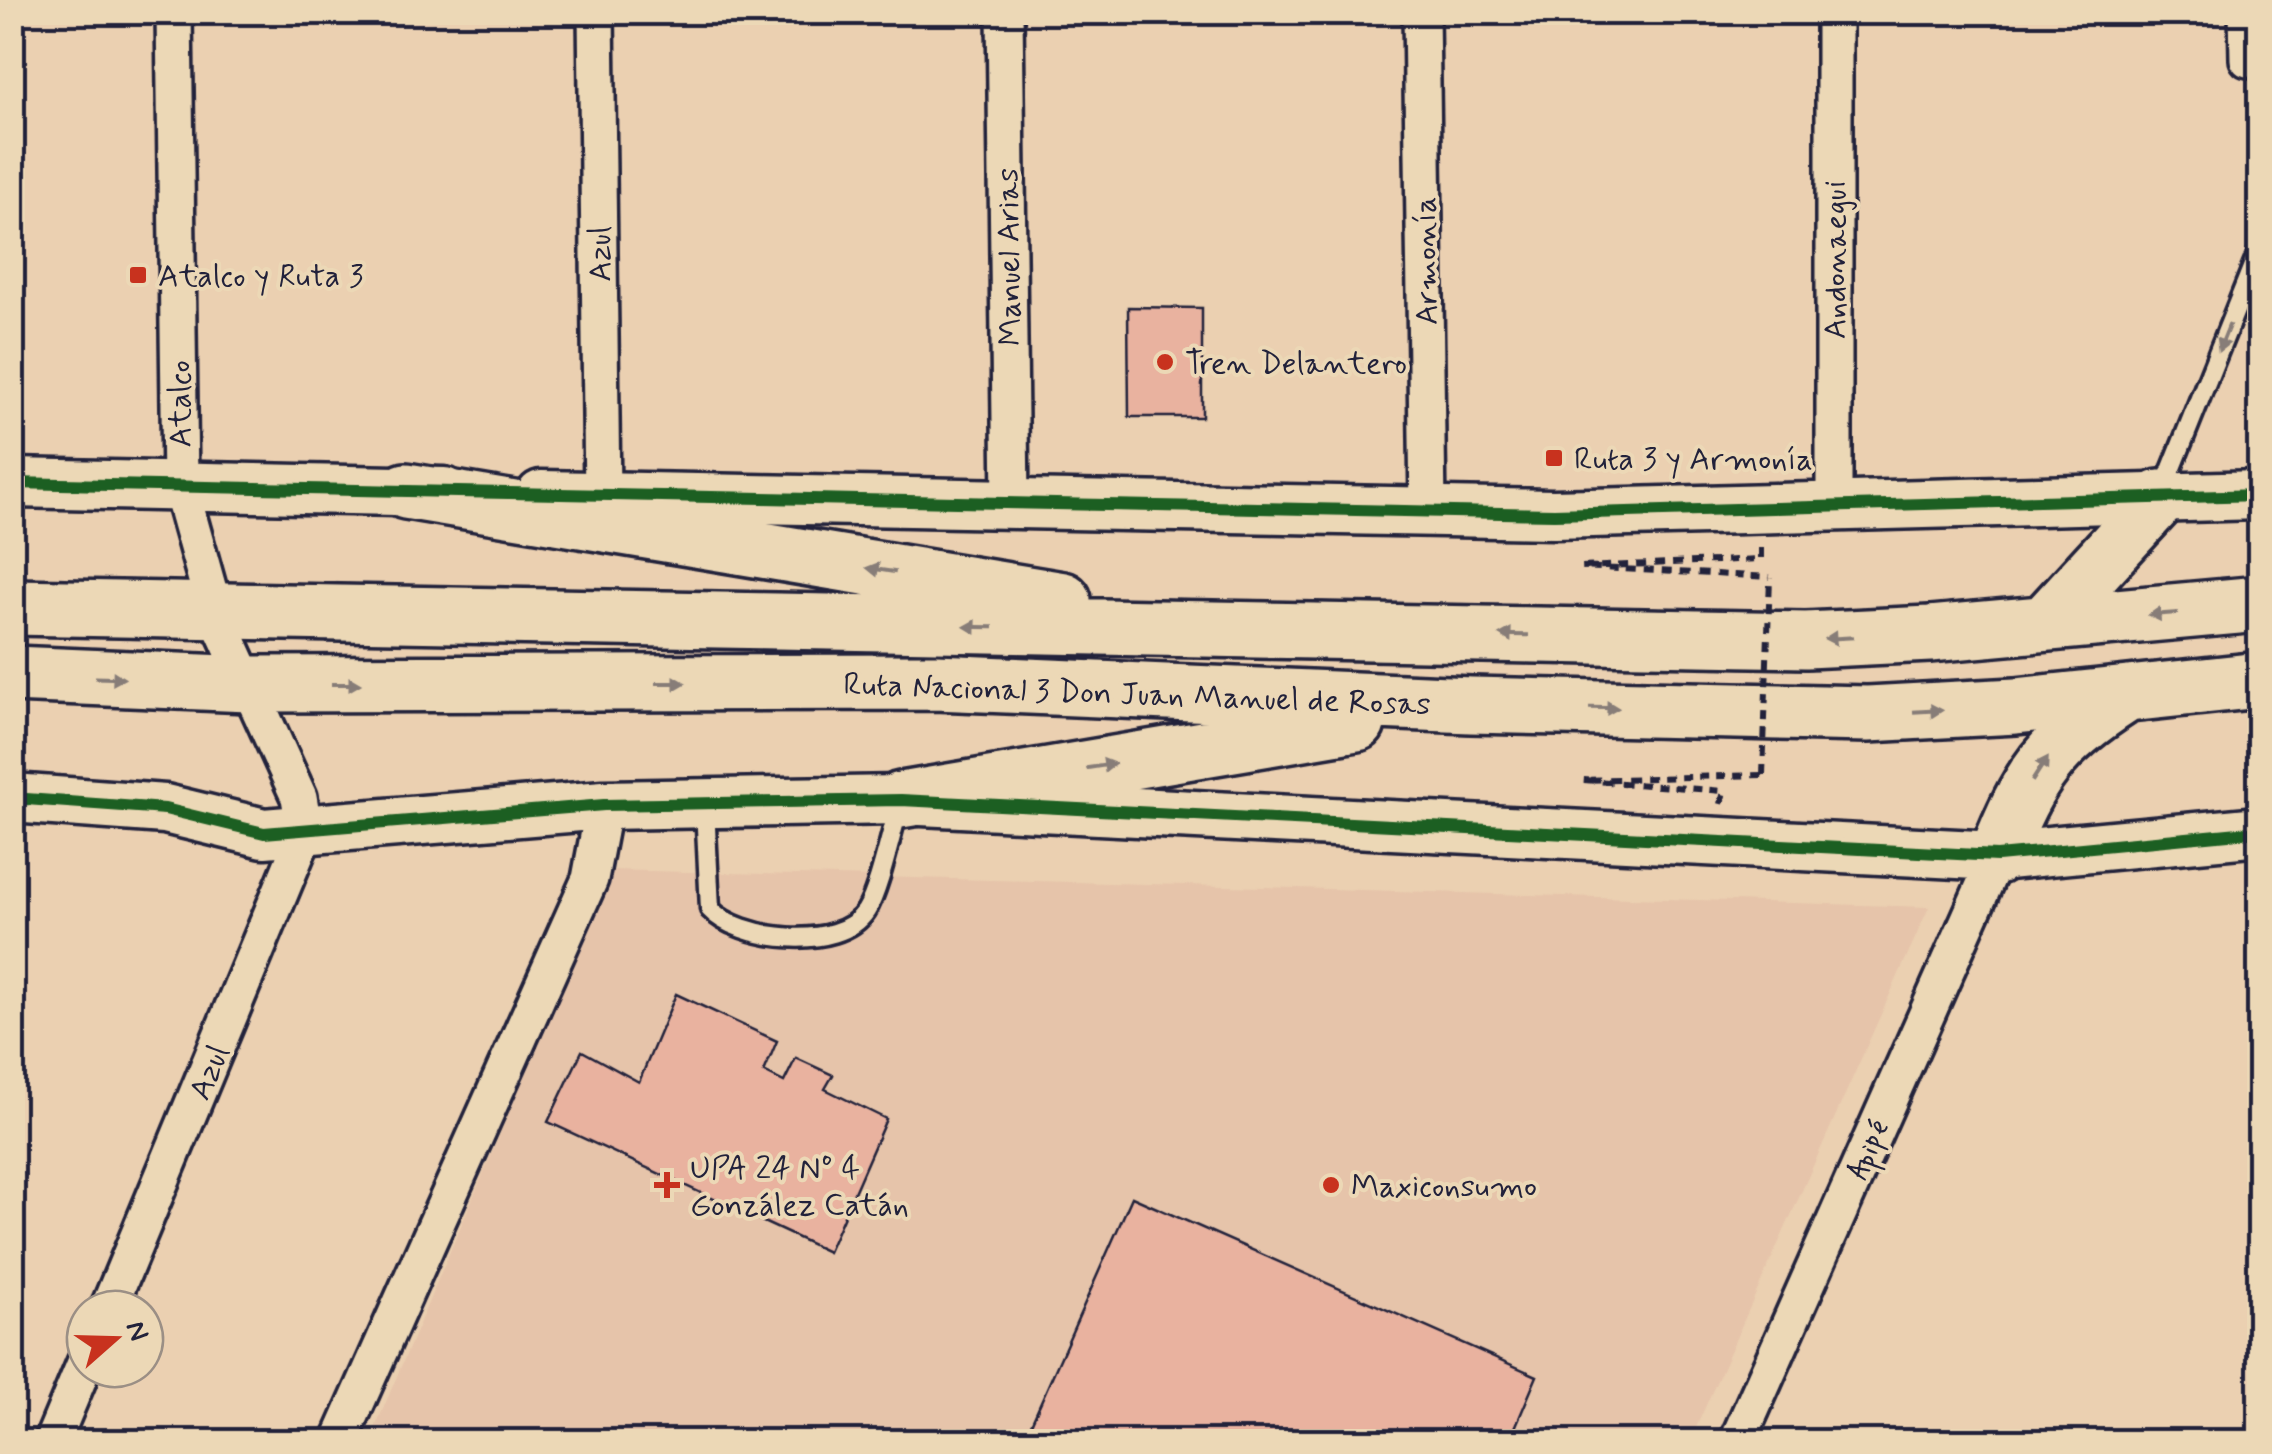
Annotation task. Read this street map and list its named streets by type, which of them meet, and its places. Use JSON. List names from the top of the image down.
{
  "streets": {
    "highway": ["Ruta Nacional 3 Don Juan Manuel de Rosas"],
    "street": [
      "Azul",
      "Manuel Arias",
      "Andonaegui",
      "Armonía",
      "Atalco",
      "Apipé"
    ]
  },
  "crossings": [
    ["Azul", "Atalco"],
    ["Atalco", "Ruta Nacional 3 Don Juan Manuel de Rosas"]
  ],
  "places": {
    "transit": ["Atalco y Ruta 3", "Ruta 3 y Armonía"],
    "other": ["Tren Delantero", "Maxiconsumo"],
    "health": ["UPA 24 Nº 4 González Catán"]
  },
  "north": "right"
}
